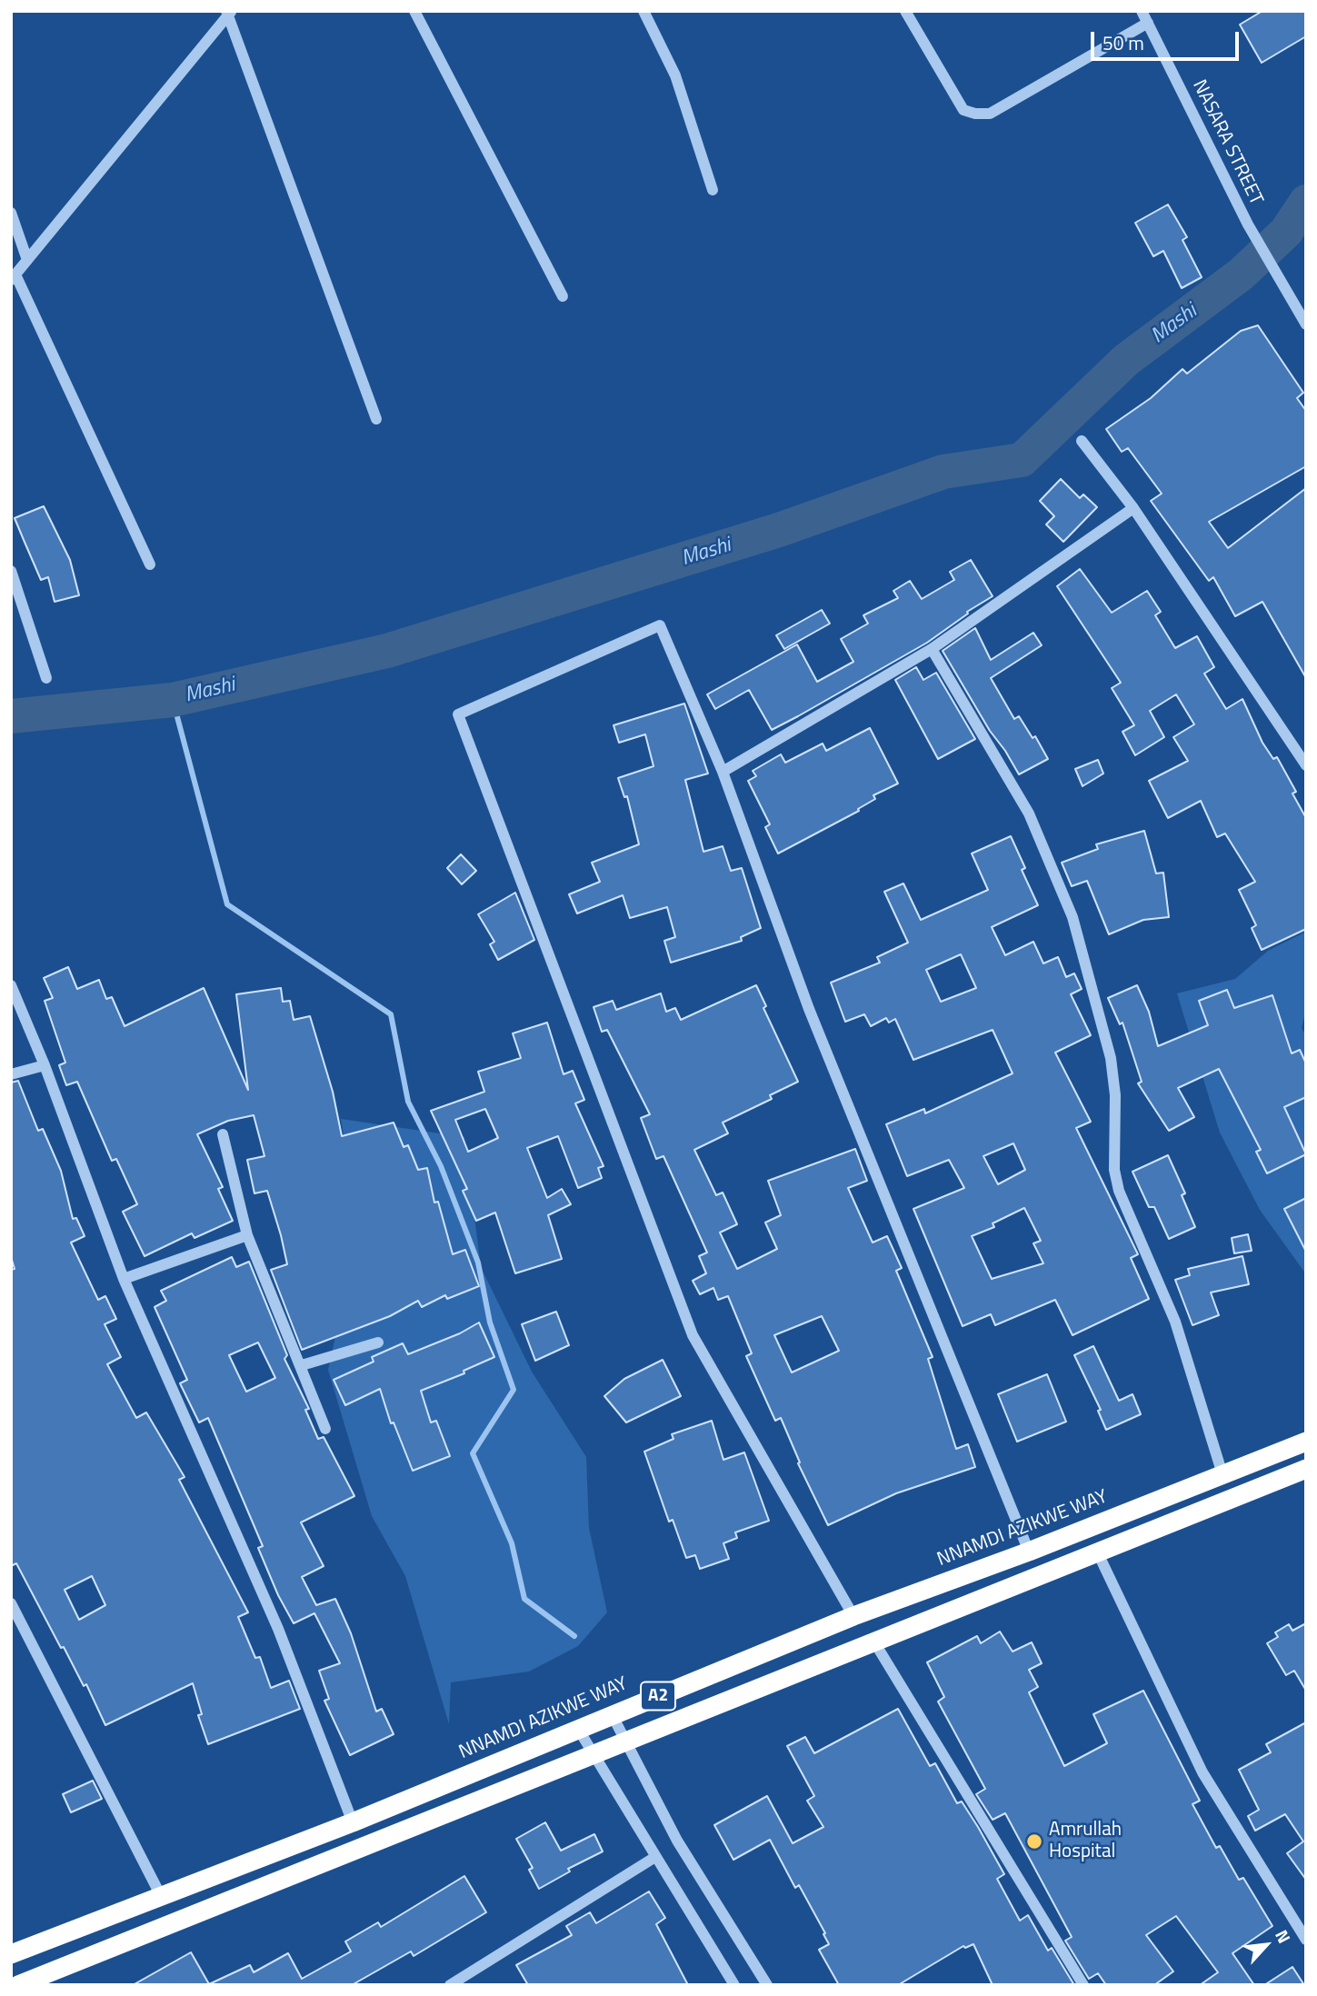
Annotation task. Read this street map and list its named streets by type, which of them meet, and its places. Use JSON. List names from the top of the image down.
{
  "streets": {
    "highway": ["NNAMDI AZIKWE WAY", "A2"],
    "street": ["NASARA STREET"]
  },
  "water": ["Mashi"],
  "places": ["Amrullah Hospital"],
  "scale_bar": "50 m",
  "north": "top right"
}
